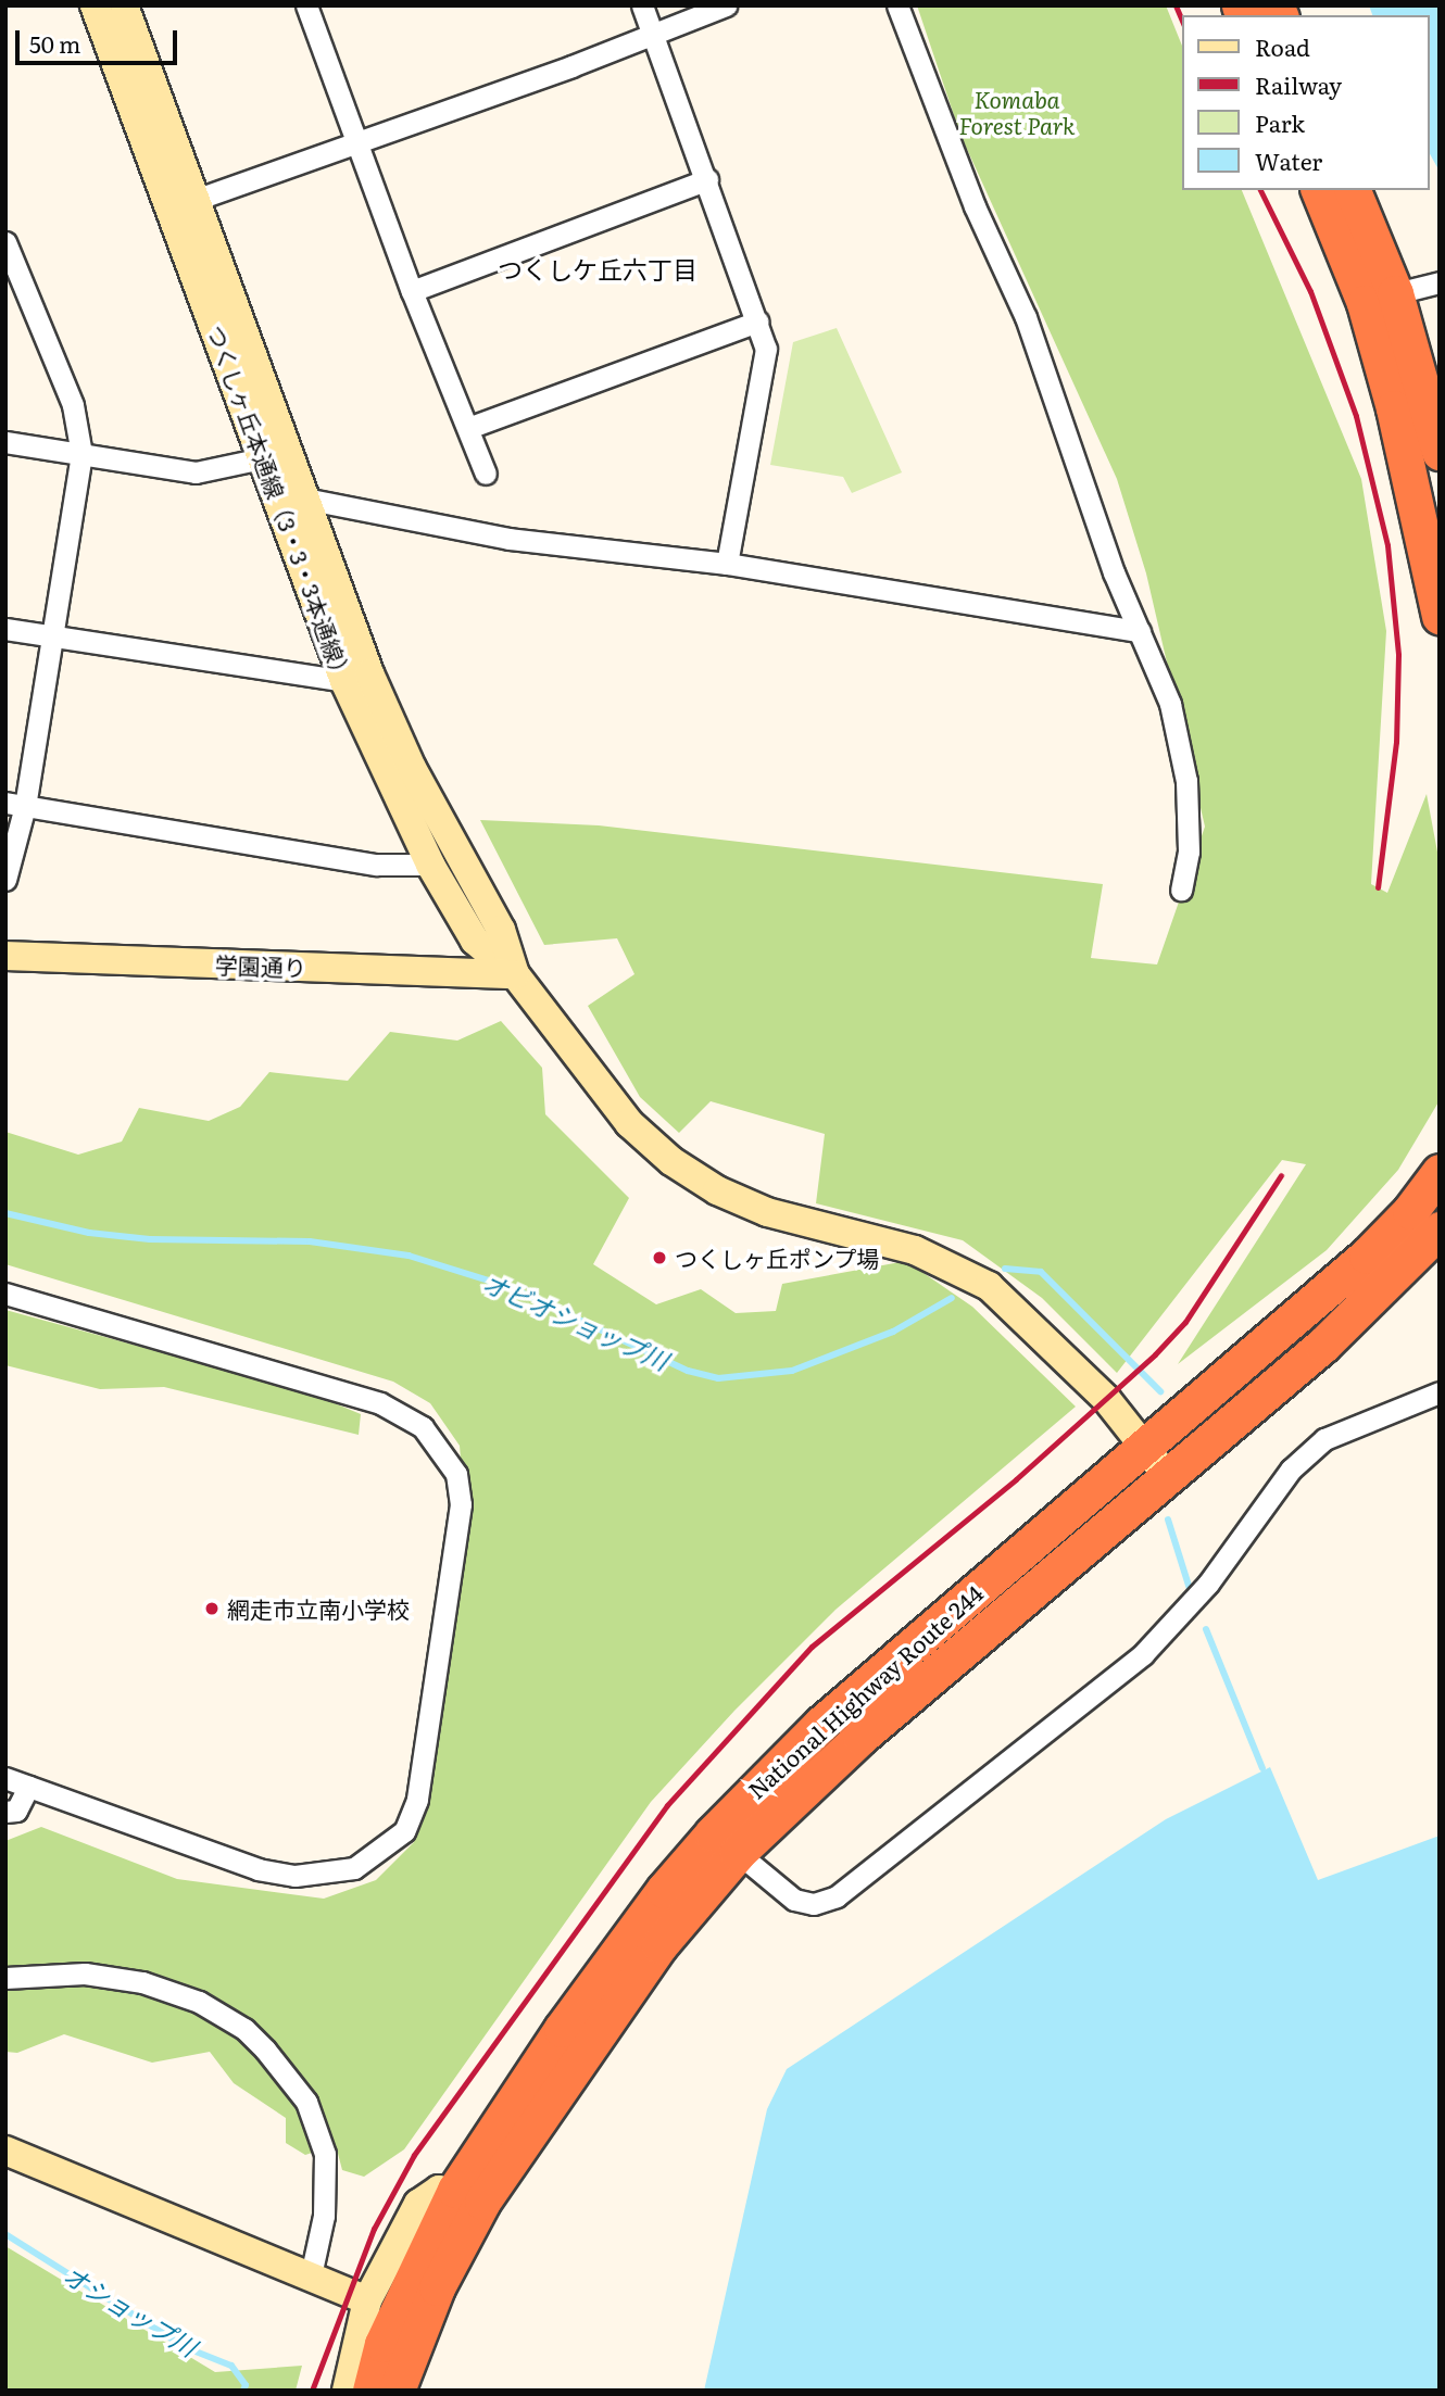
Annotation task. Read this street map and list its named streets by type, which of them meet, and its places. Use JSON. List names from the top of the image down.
{
  "streets": {
    "highway": ["National Highway Route 244"],
    "street": ["つくしヶ丘本通線（3・3・3本通線）", "学園通り"]
  },
  "crossings": [
    ["つくしヶ丘本通線（3・3・3本通線）", "学園通り"],
    ["つくしヶ丘本通線（3・3・3本通線）", "National Highway Route 244"]
  ],
  "districts": ["つくしケ丘六丁目"],
  "water": ["オビオショップ川", "オショップ川"],
  "parks": ["Komaba Forest Park"],
  "places": ["つくしヶ丘ポンプ場", "網走市立南小学校"],
  "legend": [
    "Road",
    "Railway",
    "Park",
    "Water"
  ],
  "scale_bar": "50 m"
}
